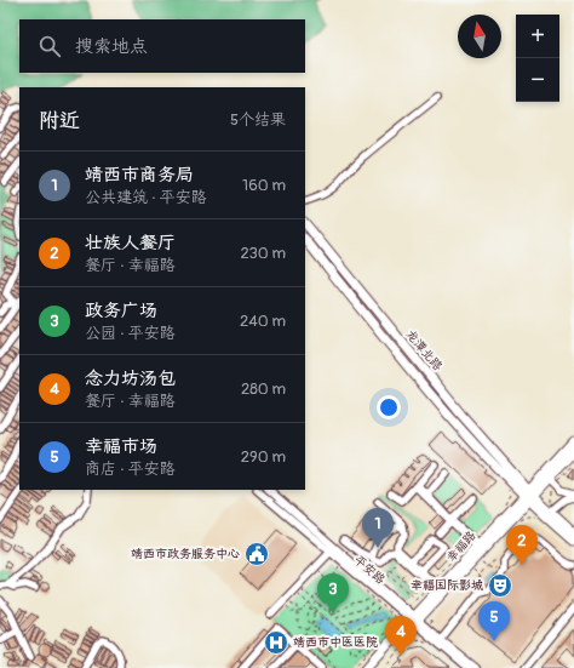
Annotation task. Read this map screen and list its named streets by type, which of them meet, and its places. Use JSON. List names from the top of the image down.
{
  "streets": {
    "main road": ["龙潭北路", "幸福路"],
    "street": ["平安路"]
  },
  "crossings": [
    ["龙潭北路", "幸福路"],
    ["幸福路", "平安路"]
  ],
  "places": {
    "public building": ["靖西市政务服务中心"],
    "theatre": ["幸福国际影城"],
    "hospital": ["靖西市中医医院"]
  },
  "north": "top",
  "page": {
    "map_buttons": ["+", "−"],
    "search": "搜索地点",
    "heading": ["附近", "5个结果"],
    "list": [
      {
        "mark": "1",
        "name": "靖西市商务局",
        "note": "公共建筑 · 平安路",
        "value": "160 m"
      },
      {
        "mark": "2",
        "name": "壮族人餐厅",
        "note": "餐厅 · 幸福路",
        "value": "230 m"
      },
      {
        "mark": "3",
        "name": "政务广场",
        "note": "公园 · 平安路",
        "value": "240 m"
      },
      {
        "mark": "4",
        "name": "念力坊汤包",
        "note": "餐厅 · 幸福路",
        "value": "280 m"
      },
      {
        "mark": "5",
        "name": "幸福市场",
        "note": "商店 · 平安路",
        "value": "290 m"
      }
    ],
    "pins": [
      "1",
      "2",
      "3",
      "5",
      "4"
    ]
  }
}
